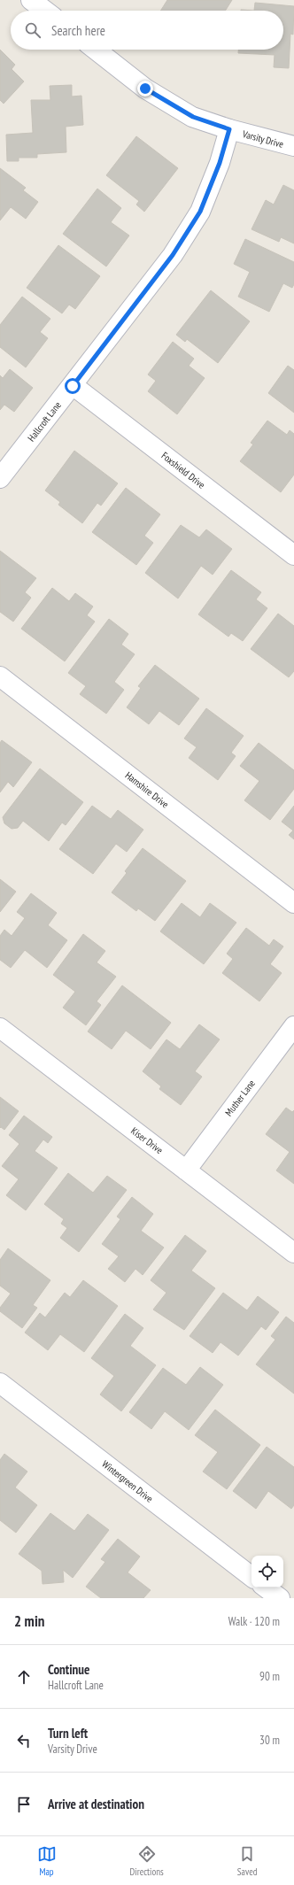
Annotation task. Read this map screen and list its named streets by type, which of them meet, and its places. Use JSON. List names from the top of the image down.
{
  "streets": {
    "street": [
      "Varsity Drive",
      "Hallcroft Lane",
      "Foxshield Drive",
      "Hamshire Drive",
      "Muther Lane",
      "Kiser Drive",
      "Wintergreen Drive"
    ]
  },
  "crossings": [
    ["Varsity Drive", "Hallcroft Lane"],
    ["Hallcroft Lane", "Foxshield Drive"],
    ["Muther Lane", "Kiser Drive"]
  ],
  "page": {
    "search": "Search here",
    "heading": ["2 min", "Walk · 120 m"],
    "list": [
      ["Continue", "Hallcroft Lane", "90 m"],
      ["Turn left", "Varsity Drive", "30 m"],
      "Arrive at destination"
    ],
    "nav": ["Map", "Directions", "Saved"]
  }
}
